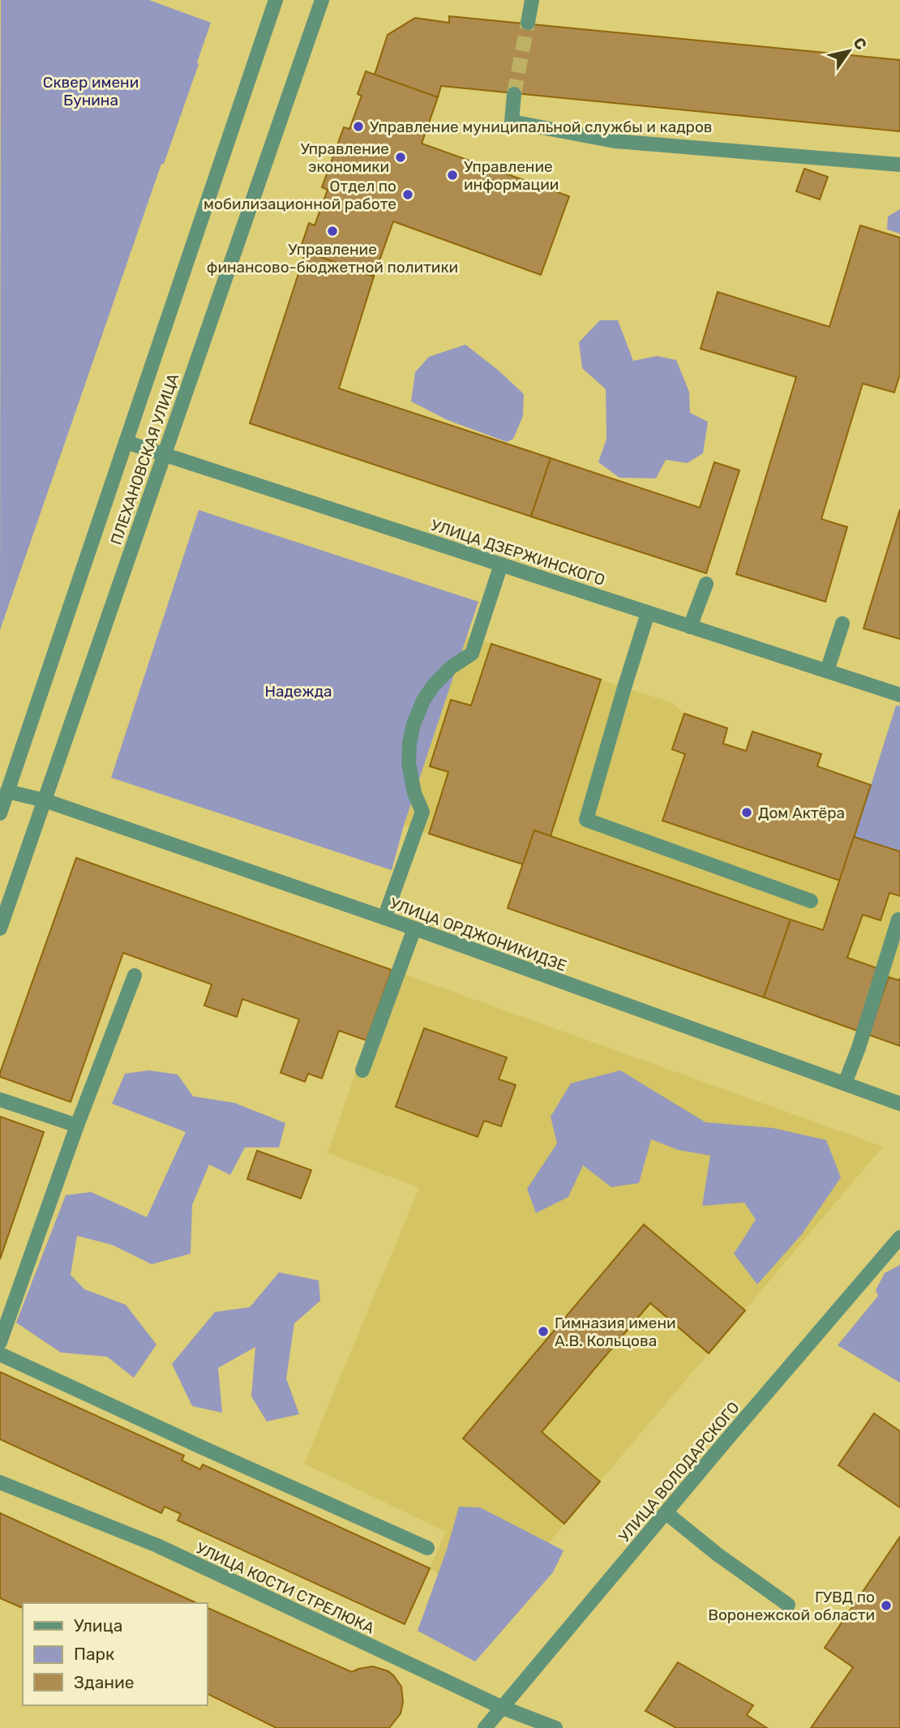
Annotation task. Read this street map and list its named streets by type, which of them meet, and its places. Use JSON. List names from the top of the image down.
{
  "streets": {
    "street": [
      "ПЛЕХАНОВСКАЯ УЛИЦА",
      "УЛИЦА ДЗЕРЖИНСКОГО",
      "УЛИЦА ОРДЖОНИКИДЗЕ",
      "УЛИЦА ВОЛОДАРСКОГО",
      "УЛИЦА КОСТИ СТРЕЛЮКА"
    ]
  },
  "crossings": [
    ["ПЛЕХАНОВСКАЯ УЛИЦА", "УЛИЦА ДЗЕРЖИНСКОГО"],
    ["ПЛЕХАНОВСКАЯ УЛИЦА", "УЛИЦА ОРДЖОНИКИДЗЕ"],
    ["УЛИЦА ВОЛОДАРСКОГО", "УЛИЦА КОСТИ СТРЕЛЮКА"]
  ],
  "parks": ["Cквер имени Бунина", "Надежда"],
  "places": [
    "Управление муниципальной службы и кадров",
    "Управление экономики",
    "Управление информации",
    "Отдел по мобилизационной работе",
    "Управление финансово-бюджетной политики",
    "Дом Актёра",
    "Гимназия имени А.В. Кольцова",
    "ГУВД по Воронежской области"
  ],
  "legend": ["Улица", "Парк", "Здание"],
  "north": "top right"
}
